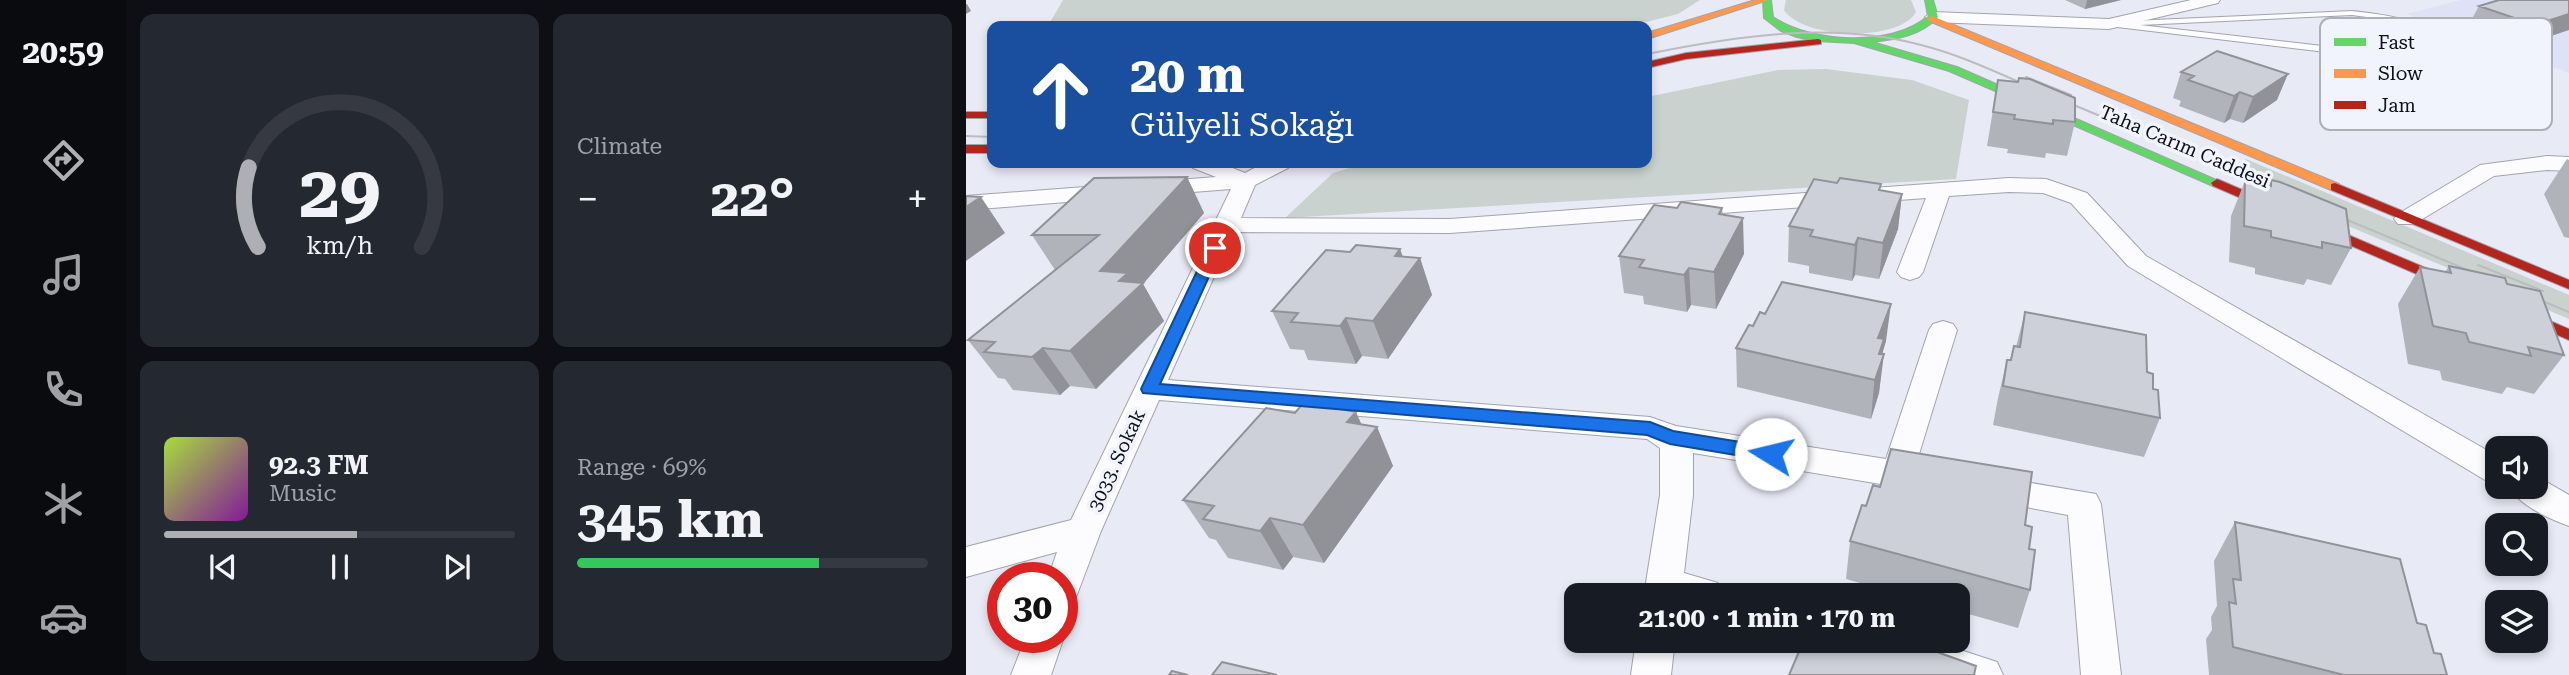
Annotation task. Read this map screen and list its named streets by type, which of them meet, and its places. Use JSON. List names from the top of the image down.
{
  "streets": {
    "main road": ["Taha Carım Caddesi"],
    "street": ["3033. Sokak"]
  },
  "legend": ["Fast", "Slow", "Jam"],
  "page": {
    "tabs": "20:59",
    "tile": [
      "Climate",
      ["Range · 69%", "345 km"]
    ],
    "turn": ["20 m", "Gülyeli Sokağı"],
    "heat": ["−", "22°", "+"],
    "song": ["92.3 FM", "Music"],
    "limit": "30",
    "trip": "21:00 · 1 min · 170 m",
    "gauge": ["29", "km/h"]
  }
}
